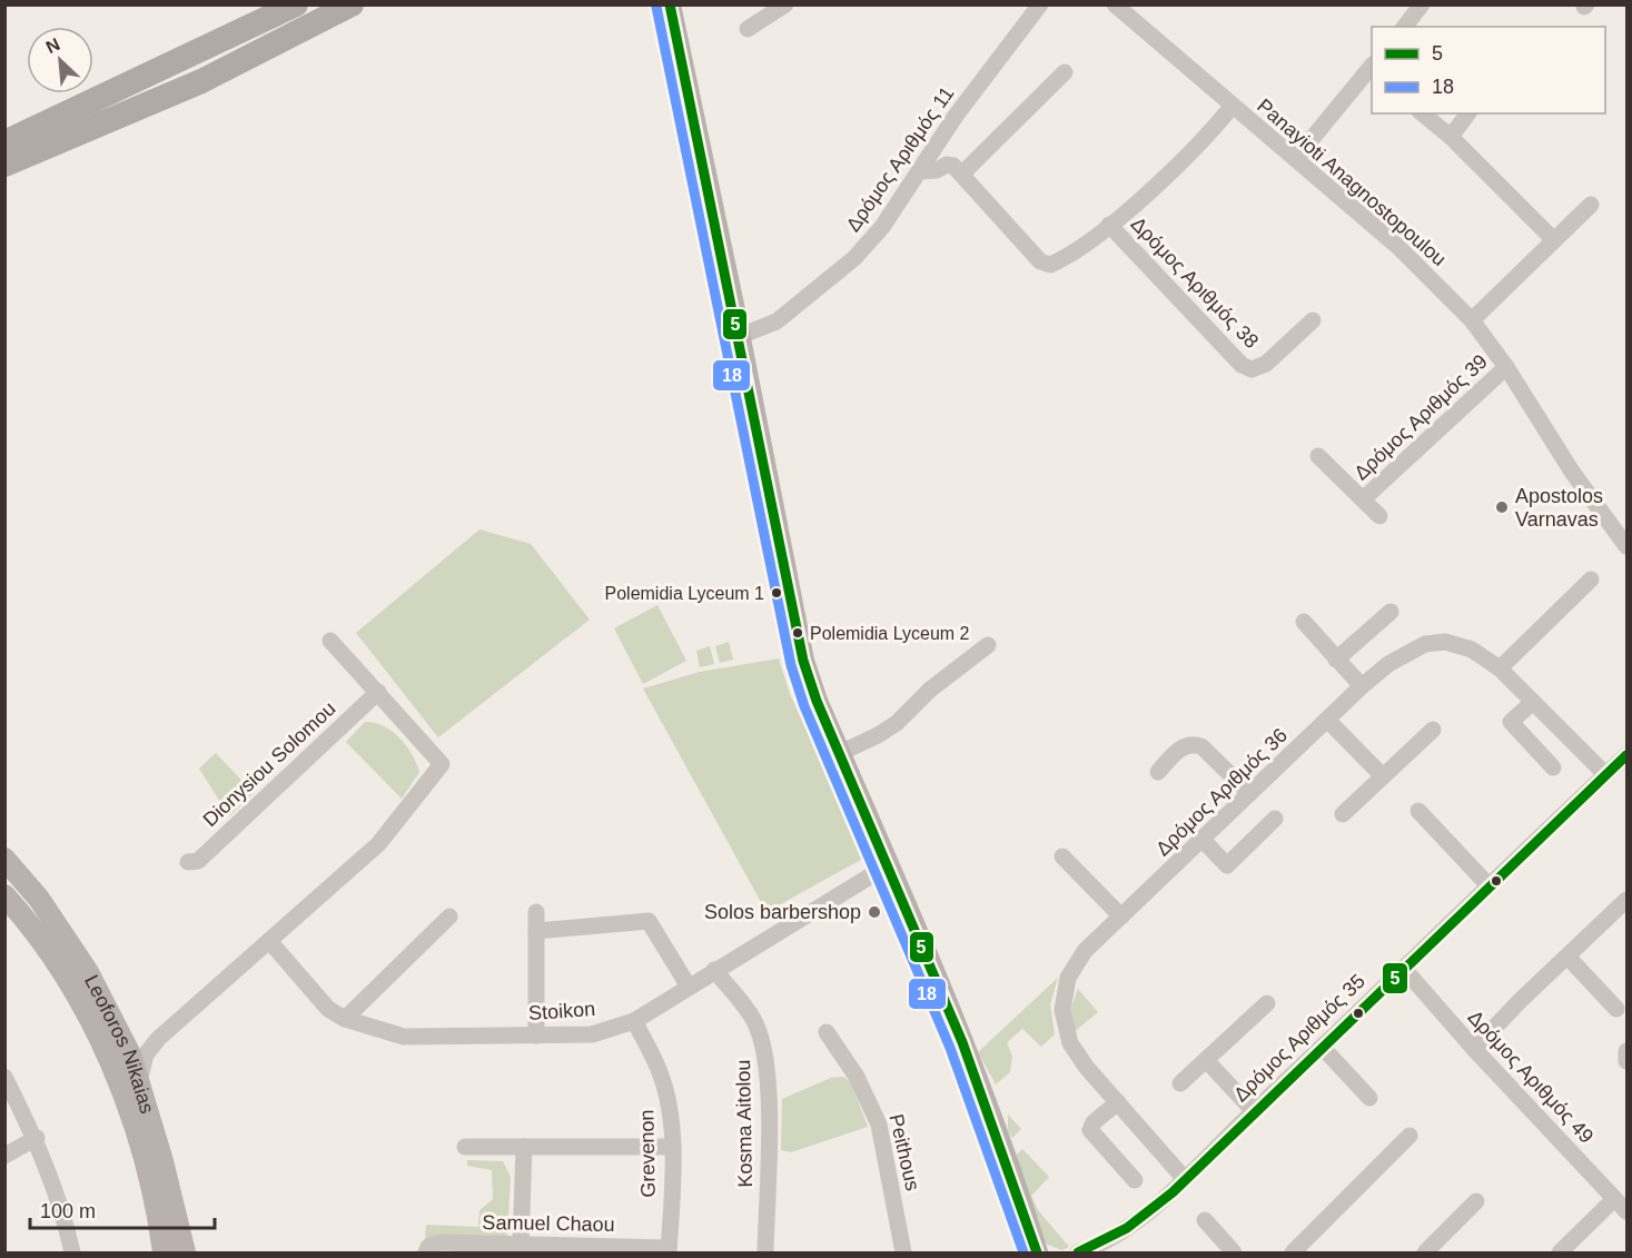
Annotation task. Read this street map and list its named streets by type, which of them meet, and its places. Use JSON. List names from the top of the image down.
{
  "streets": {
    "main road": ["Leoforos Nikaias"],
    "street": [
      "Δρόμος Αριθμός 11",
      "Panayioti Anagnostopoulou",
      "Δρόμος Αριθμός 38",
      "Δρόμος Αριθμός 39",
      "Dionysiou Solomou",
      "Δρόμος Αριθμός 36",
      "Stoikon",
      "Δρόμος Αριθμός 35",
      "Δρόμος Αριθμός 49",
      "Kosma Aitolou",
      "Peithous",
      "Grevenon",
      "Samuel Chaou"
    ]
  },
  "crossings": [
    ["Panayioti Anagnostopoulou", "Δρόμος Αριθμός 39"],
    ["Δρόμος Αριθμός 36", "Δρόμος Αριθμός 35"],
    ["Stoikon", "Kosma Aitolou"],
    ["Stoikon", "Grevenon"],
    ["Δρόμος Αριθμός 35", "Δρόμος Αριθμός 49"],
    ["Grevenon", "Samuel Chaou"]
  ],
  "places": [
    "Apostolos Varnavas",
    "Polemidia Lyceum 1",
    "Polemidia Lyceum 2",
    "Solos barbershop"
  ],
  "lines": ["transit line 5", "transit line 18"],
  "legend": ["5", "18"],
  "scale_bar": "100 m",
  "north": "top left"
}
